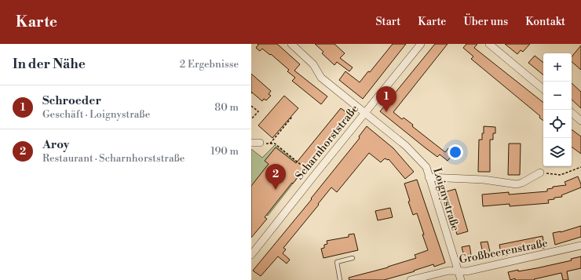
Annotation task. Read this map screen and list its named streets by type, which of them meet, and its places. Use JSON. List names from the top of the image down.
{
  "streets": {
    "street": ["Scharnhorststraße", "Loignystraße", "Großbeerenstraße"]
  },
  "crossings": [
    ["Scharnhorststraße", "Loignystraße"],
    ["Loignystraße", "Großbeerenstraße"]
  ],
  "page": {
    "header": "Karte",
    "nav": [
      "Start",
      "Karte",
      "Über uns",
      "Kontakt"
    ],
    "heading": ["In der Nähe", "2 Ergebnisse"],
    "map_buttons": ["+", "−"],
    "list": [
      {
        "mark": "1",
        "name": "Schroeder",
        "note": "Geschäft · Loignystraße",
        "value": "80 m"
      },
      {
        "mark": "2",
        "name": "Aroy",
        "note": "Restaurant · Scharnhorststraße",
        "value": "190 m"
      }
    ],
    "pins": ["1", "2"]
  }
}
